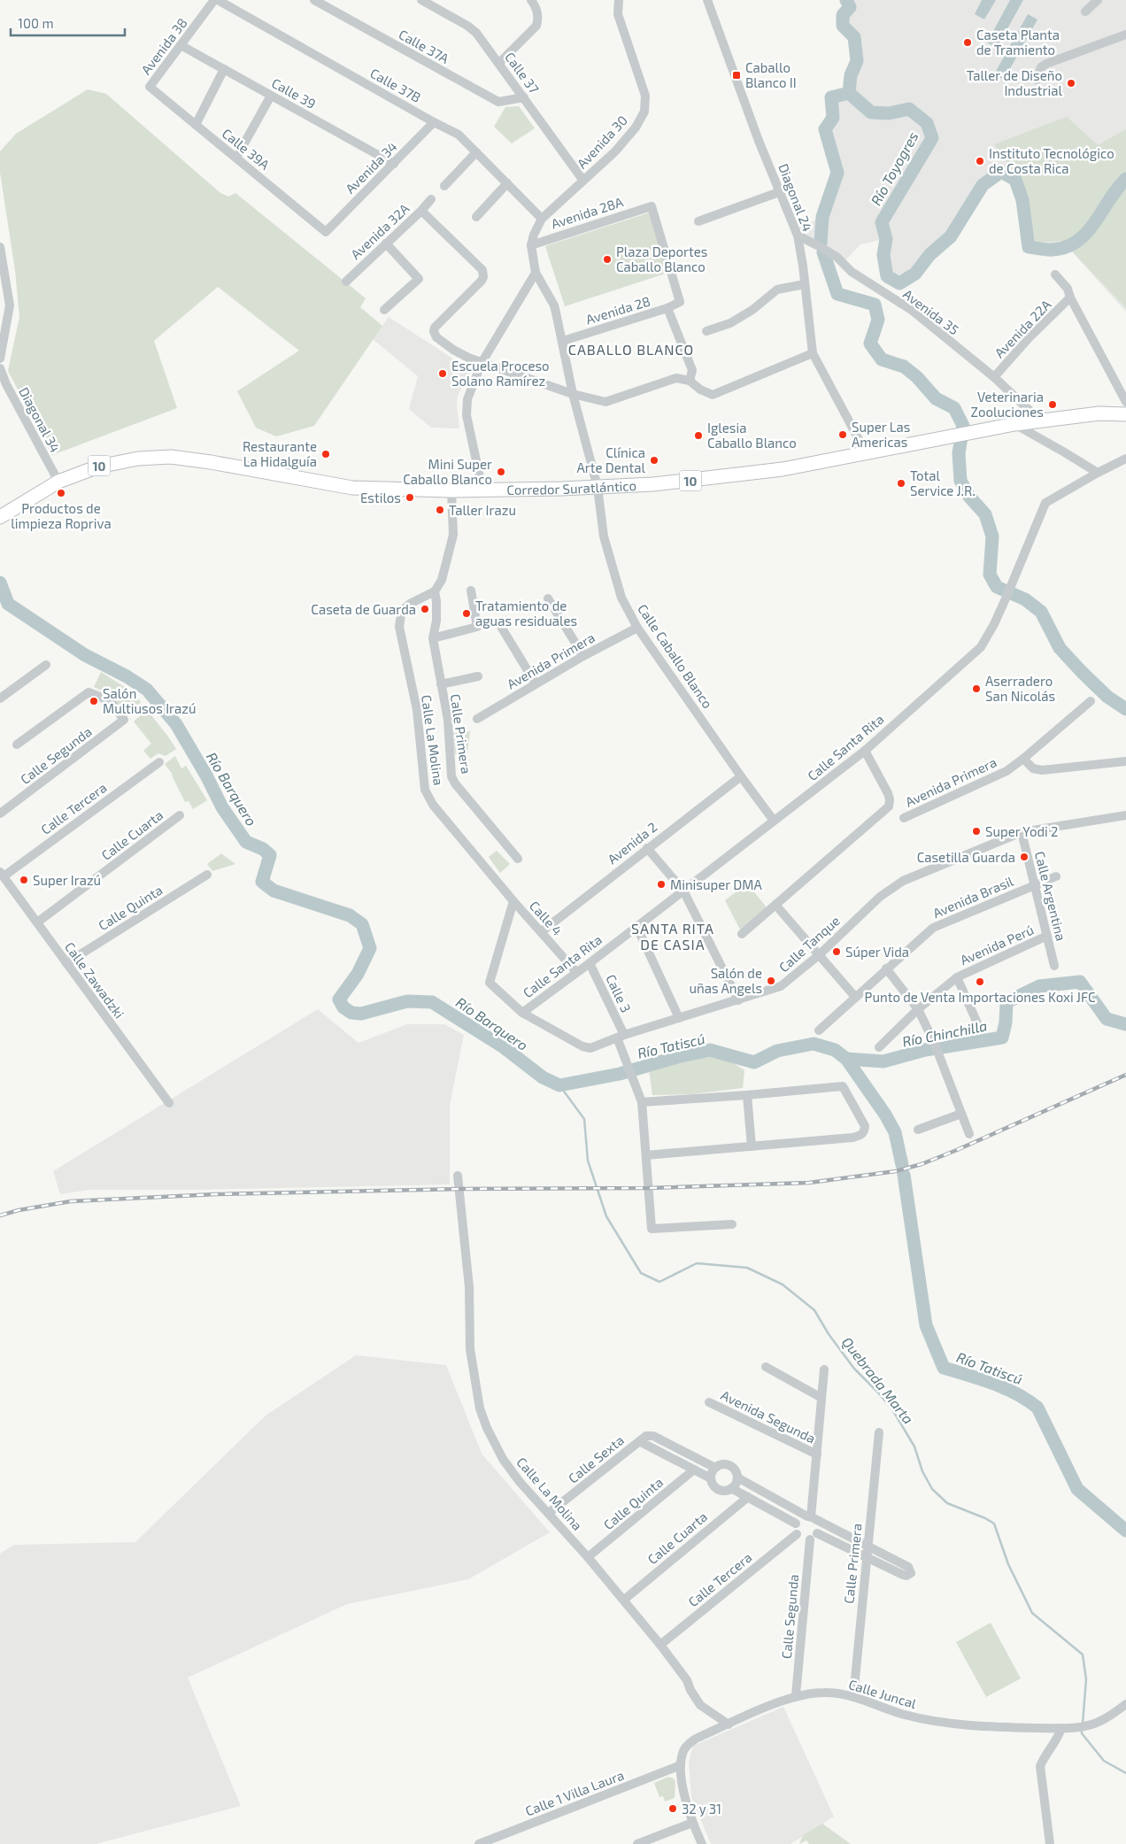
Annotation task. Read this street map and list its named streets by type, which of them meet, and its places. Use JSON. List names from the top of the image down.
{
  "streets": {
    "main road": ["10", "Corredor Suratlántico"],
    "street": [
      "Avenida 38",
      "Calle 37A",
      "Calle 37",
      "Calle 37B",
      "Calle 39",
      "Avenida 30",
      "Calle 39A",
      "Avenida 34",
      "Diagonal 24",
      "Avenida 28A",
      "Avenida 32A",
      "Avenida 28",
      "Avenida 35",
      "Avenida 22A",
      "Diagonal 34",
      "Calle Caballo Blanco",
      "Avenida Primera",
      "Calle Primera",
      "Calle La Molina",
      "Calle Santa Rita",
      "Calle Segunda",
      "Calle Tercera",
      "Calle Cuarta",
      "Avenida 2",
      "Calle Argentina",
      "Avenida Brasil",
      "Calle Quinta",
      "Calle 4",
      "Calle Tanque",
      "Avenida Perú",
      "Calle Zawadzki",
      "Calle 3",
      "Avenida Segunda",
      "Calle Sexta",
      "Calle Juncal",
      "Calle 1 Villa Laura"
    ]
  },
  "crossings": [
    ["Avenida 38", "Calle 37B"],
    ["Avenida 38", "Calle 39"],
    ["Avenida 38", "Calle 39A"],
    ["Calle 37A", "Calle 37"],
    ["Calle 37", "Avenida 30"],
    ["Calle 37B", "Avenida 30"],
    ["Calle 37B", "Avenida 34"],
    ["Calle 39", "Avenida 34"],
    ["Avenida 30", "Avenida 28A"],
    ["Calle 39A", "Avenida 34"],
    ["Diagonal 24", "Avenida 35"],
    ["Diagonal 24", "Corredor Suratlántico"],
    ["Avenida 28A", "Avenida 28"],
    ["Avenida 28", "Calle Caballo Blanco"],
    ["Avenida 35", "Avenida 22A"],
    ["Avenida 35", "Corredor Suratlántico"],
    ["Diagonal 34", "Corredor Suratlántico"],
    ["Corredor Suratlántico", "Calle Caballo Blanco"],
    ["Calle Caballo Blanco", "Avenida Primera"],
    ["Calle Caballo Blanco", "Calle Santa Rita"],
    ["Calle Caballo Blanco", "Avenida 2"],
    ["Avenida Primera", "Calle Santa Rita"],
    ["Calle Primera", "Calle La Molina"],
    ["Calle Primera", "Calle Juncal"],
    ["Calle La Molina", "Calle Tercera"],
    ["Calle La Molina", "Calle Cuarta"],
    ["Calle La Molina", "Calle Quinta"],
    ["Calle La Molina", "Calle 4"],
    ["Calle La Molina", "Calle Tanque"],
    ["Calle La Molina", "Calle Sexta"],
    ["Calle La Molina", "Calle Juncal"],
    ["Calle Santa Rita", "Calle 4"],
    ["Calle Santa Rita", "Calle Tanque"],
    ["Calle Santa Rita", "Calle 3"],
    ["Calle Segunda", "Calle Tercera"],
    ["Calle Segunda", "Calle Juncal"],
    ["Calle Tercera", "Calle Zawadzki"],
    ["Calle Cuarta", "Calle Zawadzki"],
    ["Avenida 2", "Calle 4"],
    ["Calle Argentina", "Avenida Brasil"],
    ["Calle Argentina", "Calle Tanque"],
    ["Calle Argentina", "Avenida Perú"],
    ["Calle Quinta", "Calle Zawadzki"],
    ["Calle 4", "Calle Tanque"],
    ["Calle Tanque", "Calle 3"],
    ["Calle Juncal", "Calle 1 Villa Laura"]
  ],
  "districts": ["CABALLO BLANCO", "SANTA RITA DE CASIA"],
  "water": [
    "Río Toyogres",
    "Río Barquero",
    "Río Chinchilla",
    "Río Tatiscú",
    "Quebrada Marta"
  ],
  "places": {
    "other": [
      "Caseta Planta de Tramiento",
      "Taller de Diseño Industrial",
      "Instituto Tecnológico de Costa Rica",
      "Plaza Deportes Caballo Blanco",
      "Escuela Proceso Solano Ramírez",
      "Veterinaria Zooluciones",
      "Super Las Americas",
      "Iglesia Caballo Blanco",
      "Restaurante La Hidalguía",
      "Clínica Arte Dental",
      "Mini Super Caballo Blanco",
      "Total Service J.R.",
      "Productos de limpieza Ropriva",
      "Estilos",
      "Taller Irazu",
      "Caseta de Guarda",
      "Tratamiento de aguas residuales",
      "Aserradero San Nicolás",
      "Salón Multiusos Irazú",
      "Super Yodi 2",
      "Casetilla Guarda",
      "Super Irazú",
      "Minisuper DMA",
      "Súper Vida",
      "Salón de uñas Angels",
      "Punto de Venta Importaciones Koxi JFC",
      "32 y 31"
    ],
    "transit": ["Caballo Blanco II"]
  },
  "scale_bar": "100 m"
}
